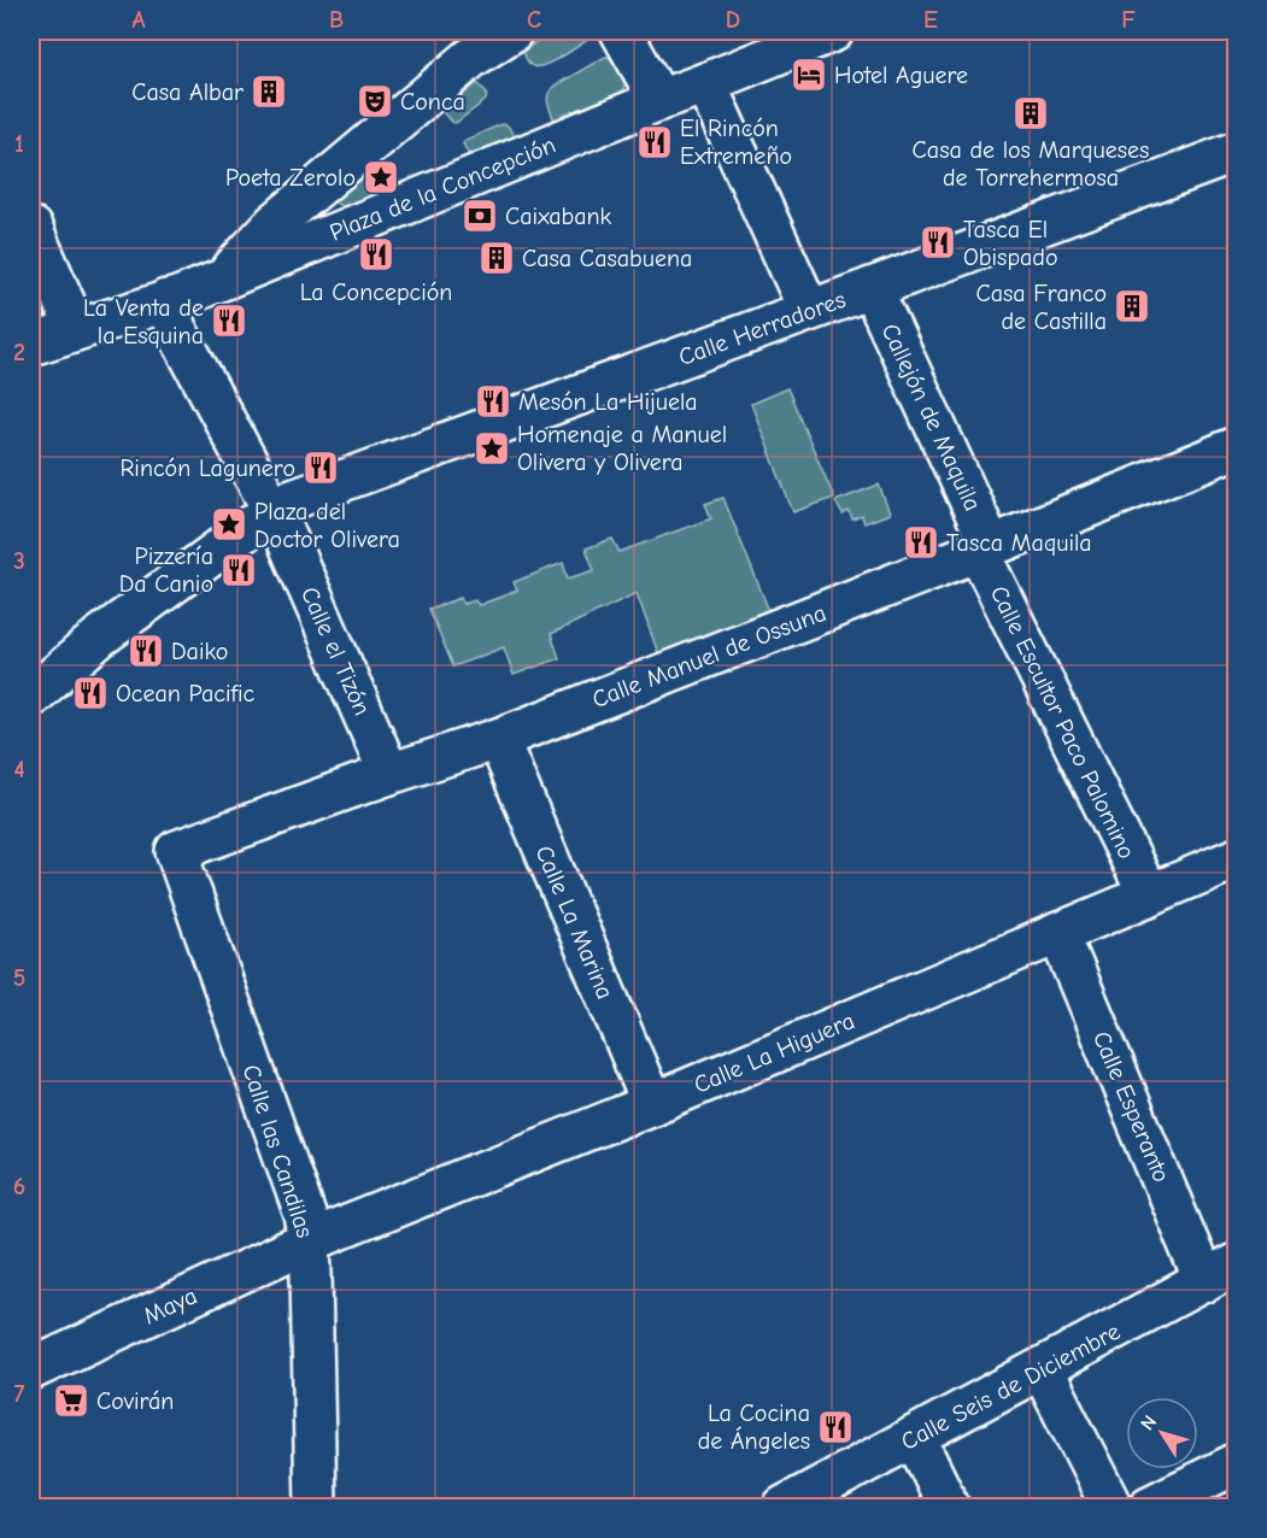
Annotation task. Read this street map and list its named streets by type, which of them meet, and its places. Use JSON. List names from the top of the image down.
{
  "streets": {
    "street": [
      "Plaza de la Concepción",
      "Calle Herradores",
      "Callejón de Maquila",
      "Calle el Tizón",
      "Calle Manuel de Ossuna",
      "Calle Escultor Paco Palomino",
      "Calle La Marina",
      "Calle La Higuera",
      "Calle Esperanto",
      "Calle las Candilas",
      "Maya",
      "Calle Seis de Diciembre"
    ]
  },
  "crossings": [
    ["Calle Herradores", "Callejón de Maquila"],
    ["Calle Herradores", "Calle el Tizón"],
    ["Callejón de Maquila", "Calle Manuel de Ossuna"],
    ["Callejón de Maquila", "Calle Escultor Paco Palomino"],
    ["Calle el Tizón", "Calle Manuel de Ossuna"],
    ["Calle Manuel de Ossuna", "Calle Escultor Paco Palomino"],
    ["Calle Manuel de Ossuna", "Calle La Marina"],
    ["Calle Manuel de Ossuna", "Calle las Candilas"],
    ["Calle Escultor Paco Palomino", "Calle La Higuera"],
    ["Calle La Marina", "Calle La Higuera"],
    ["Calle La Higuera", "Calle Esperanto"],
    ["Calle La Higuera", "Calle las Candilas"],
    ["Calle La Higuera", "Maya"],
    ["Calle Esperanto", "Calle Seis de Diciembre"],
    ["Calle las Candilas", "Maya"]
  ],
  "places": {
    "hotel": ["Hotel Aguere"],
    "building": [
      "Casa Albar",
      "Casa de los Marqueses de Torrehermosa",
      "Casa Casabuena",
      "Casa Franco de Castilla"
    ],
    "theatre": ["Conca"],
    "restaurant": [
      "El Rincón Extremeño",
      "Tasca El Obispado",
      "La Concepción",
      "La Venta de la Esquina",
      "Mesón La Hijuela",
      "Rincón Lagunero",
      "Tasca Maquila",
      "Pizzería Da Canio",
      "Daiko",
      "Ocean Pacific",
      "La Cocina de Ángeles"
    ],
    "place": ["Poeta Zerolo", "Homenaje a Manuel Olivera y Olivera", "Plaza del Doctor Olivera"],
    "bank": ["Caixabank"],
    "supermarket": ["Covirán"]
  },
  "north": "top left",
  "grid": {
    "columns": [
      "A",
      "B",
      "C",
      "D",
      "E",
      "F"
    ],
    "rows": [
      "1",
      "2",
      "3",
      "4",
      "5",
      "6",
      "7"
    ]
  }
}
